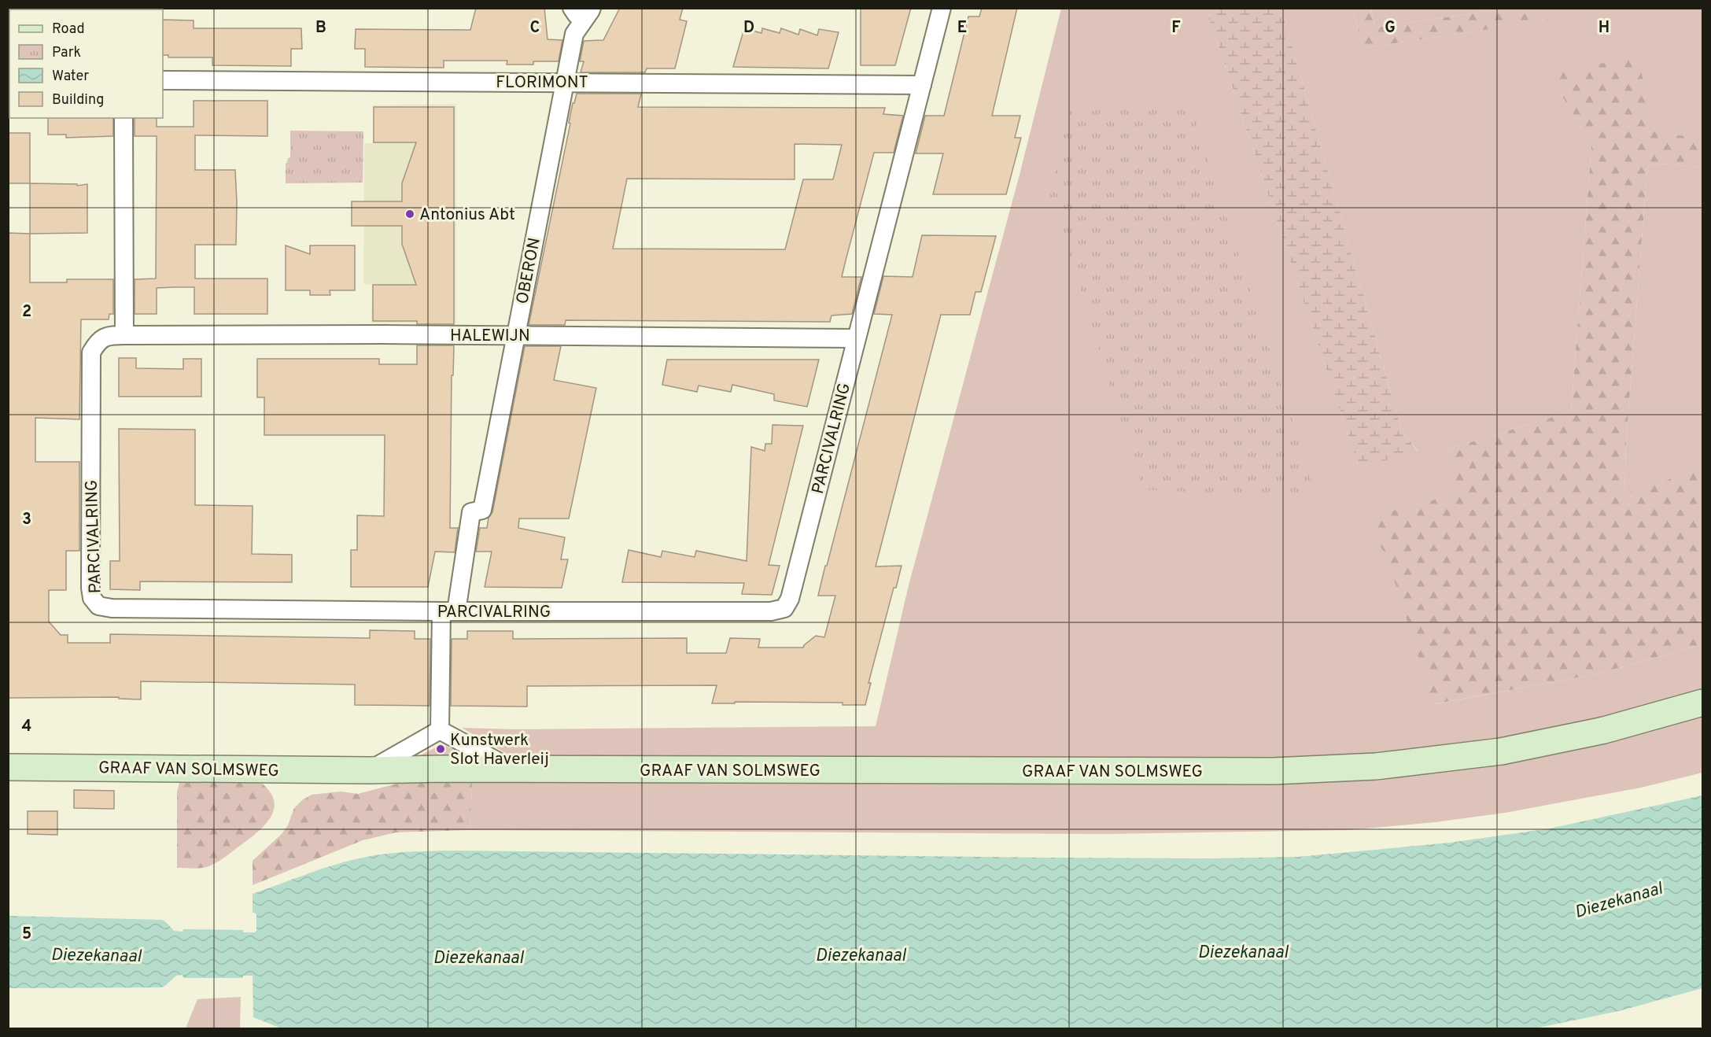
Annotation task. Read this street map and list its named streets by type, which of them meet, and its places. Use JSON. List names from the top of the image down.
{
  "streets": {
    "street": [
      "FLORIMONT",
      "OBERON",
      "HALEWIJN",
      "PARCIVALRING",
      "GRAAF VAN SOLMSWEG"
    ]
  },
  "crossings": [
    ["FLORIMONT", "OBERON"],
    ["FLORIMONT", "PARCIVALRING"],
    ["OBERON", "HALEWIJN"],
    ["OBERON", "PARCIVALRING"],
    ["HALEWIJN", "PARCIVALRING"]
  ],
  "water": ["Diezekanaal"],
  "places": ["Antonius Abt", "Kunstwerk Slot Haverleij"],
  "legend": [
    "Road",
    "Park",
    "Water",
    "Building"
  ],
  "grid": {
    "columns": [
      "B",
      "C",
      "D",
      "E",
      "F",
      "G",
      "H"
    ],
    "rows": [
      "2",
      "3",
      "4",
      "5"
    ]
  }
}
